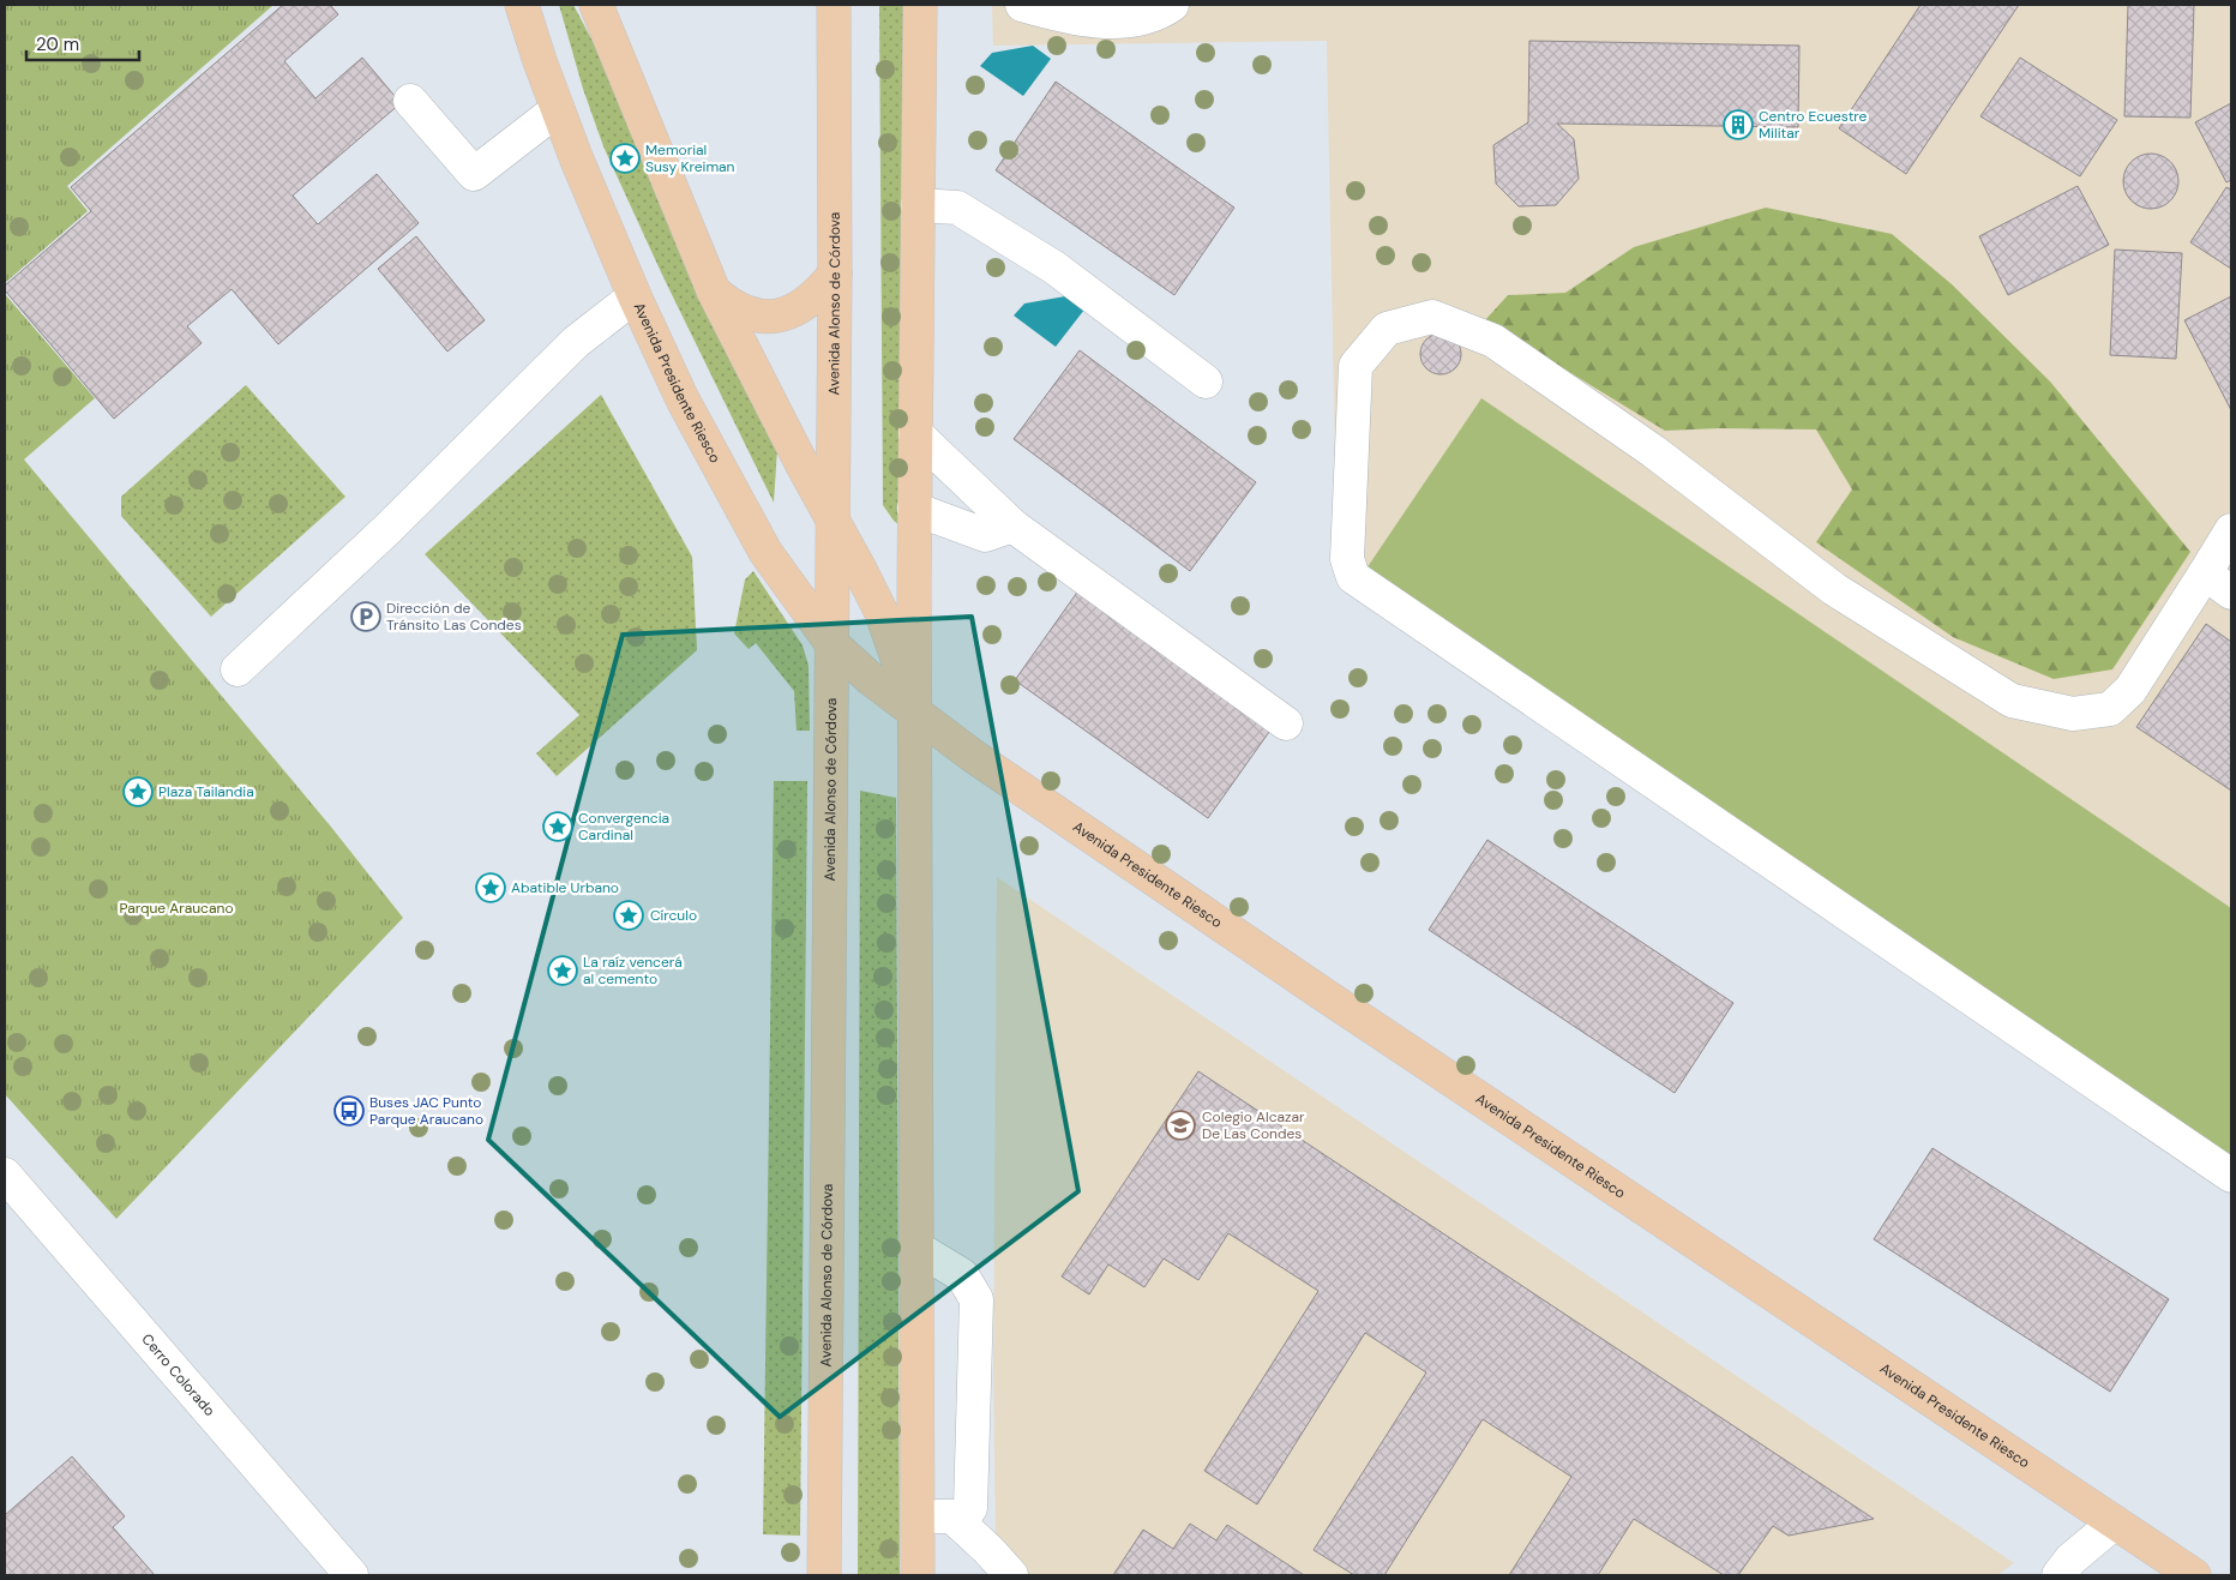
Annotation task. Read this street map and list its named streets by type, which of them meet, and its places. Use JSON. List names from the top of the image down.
{
  "streets": {
    "main road": ["Avenida Alonso de Córdova", "Avenida Presidente Riesco"],
    "street": ["Cerro Colorado"]
  },
  "crossings": [
    ["Avenida Alonso de Córdova", "Avenida Presidente Riesco"]
  ],
  "parks": ["Parque Araucano"],
  "places": {
    "building": ["Centro Ecuestre Militar"],
    "place": [
      "Memorial Susy Kreiman",
      "Plaza Tailandia",
      "Convergencia Cardinal",
      "Abatible Urbano",
      "Círculo",
      "La raíz vencerá al cemento"
    ],
    "parking": ["Dirección de Tránsito Las Condes"],
    "bus stop": ["Buses JAC Punto Parque Araucano"],
    "school or university": ["Colegio Alcazar De Las Condes"]
  },
  "scale_bar": "20 m"
}
